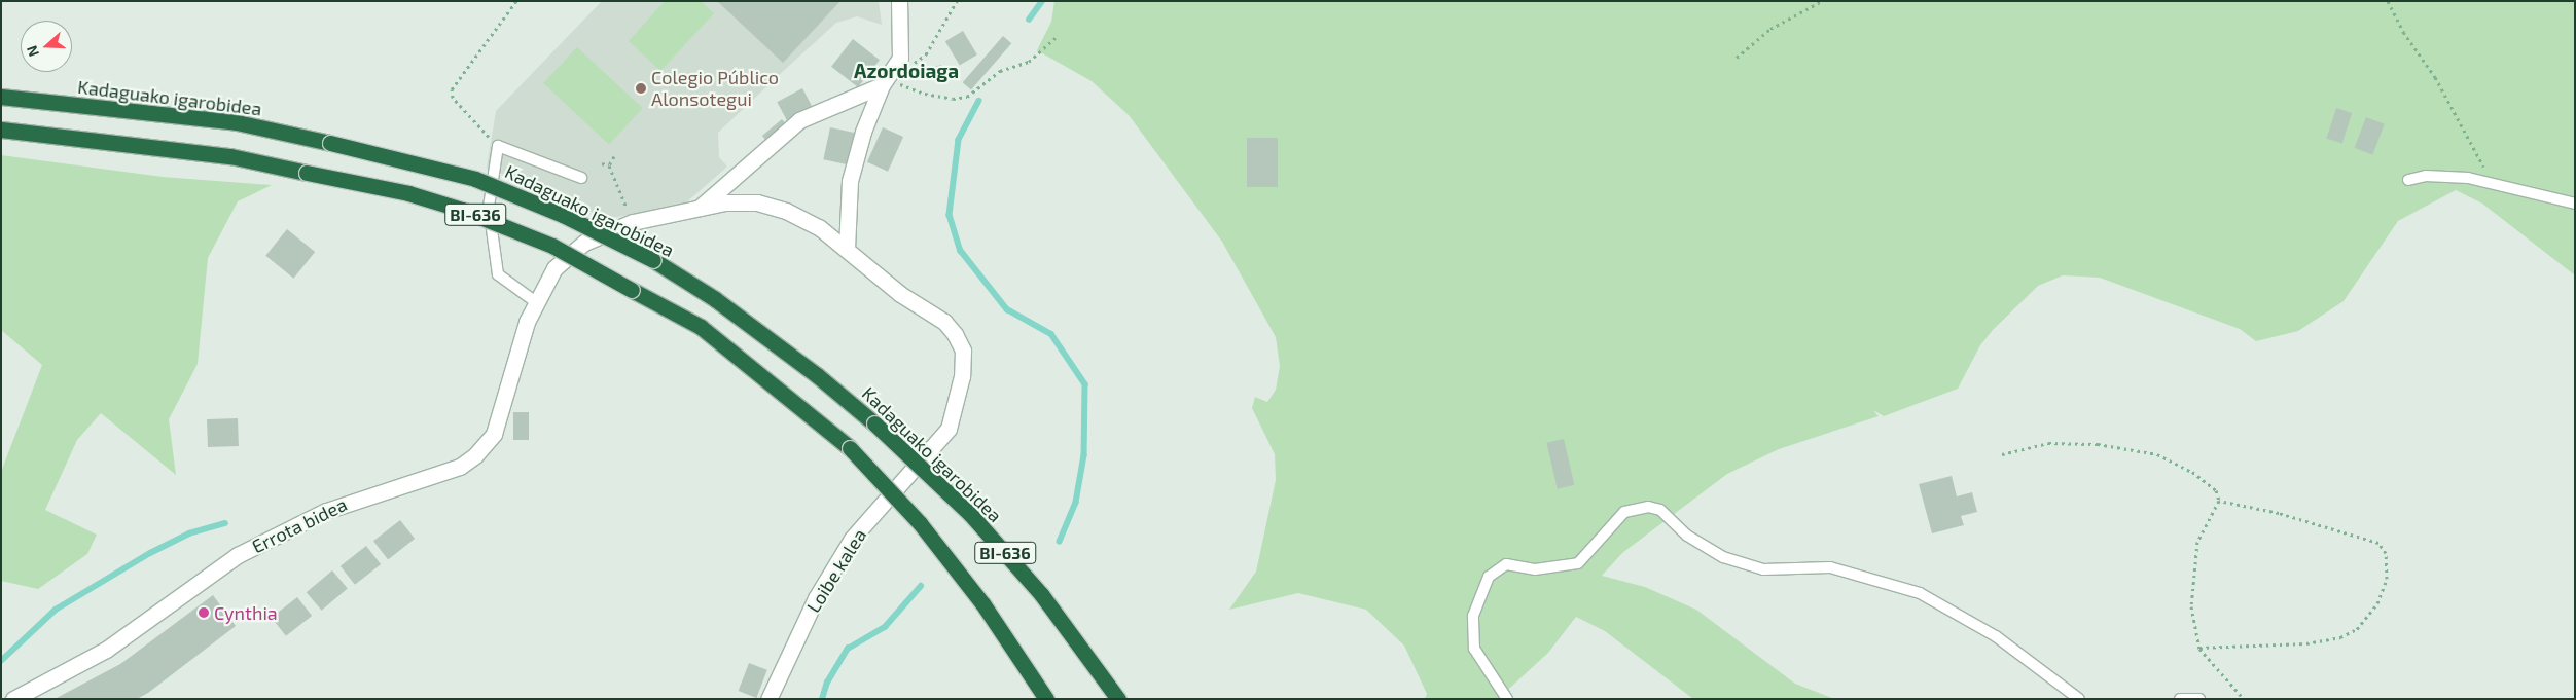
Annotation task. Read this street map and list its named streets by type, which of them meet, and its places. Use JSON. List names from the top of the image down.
{
  "streets": {
    "highway": ["Kadaguako igarobidea", "BI-636"],
    "street": ["Errota bidea", "Loibe kalea"]
  },
  "crossings": [
    ["Errota bidea", "Loibe kalea"]
  ],
  "districts": ["Azordoiaga"],
  "places": ["Colegio Público Alonsotegui", "Cynthia"],
  "north": "left"
}
